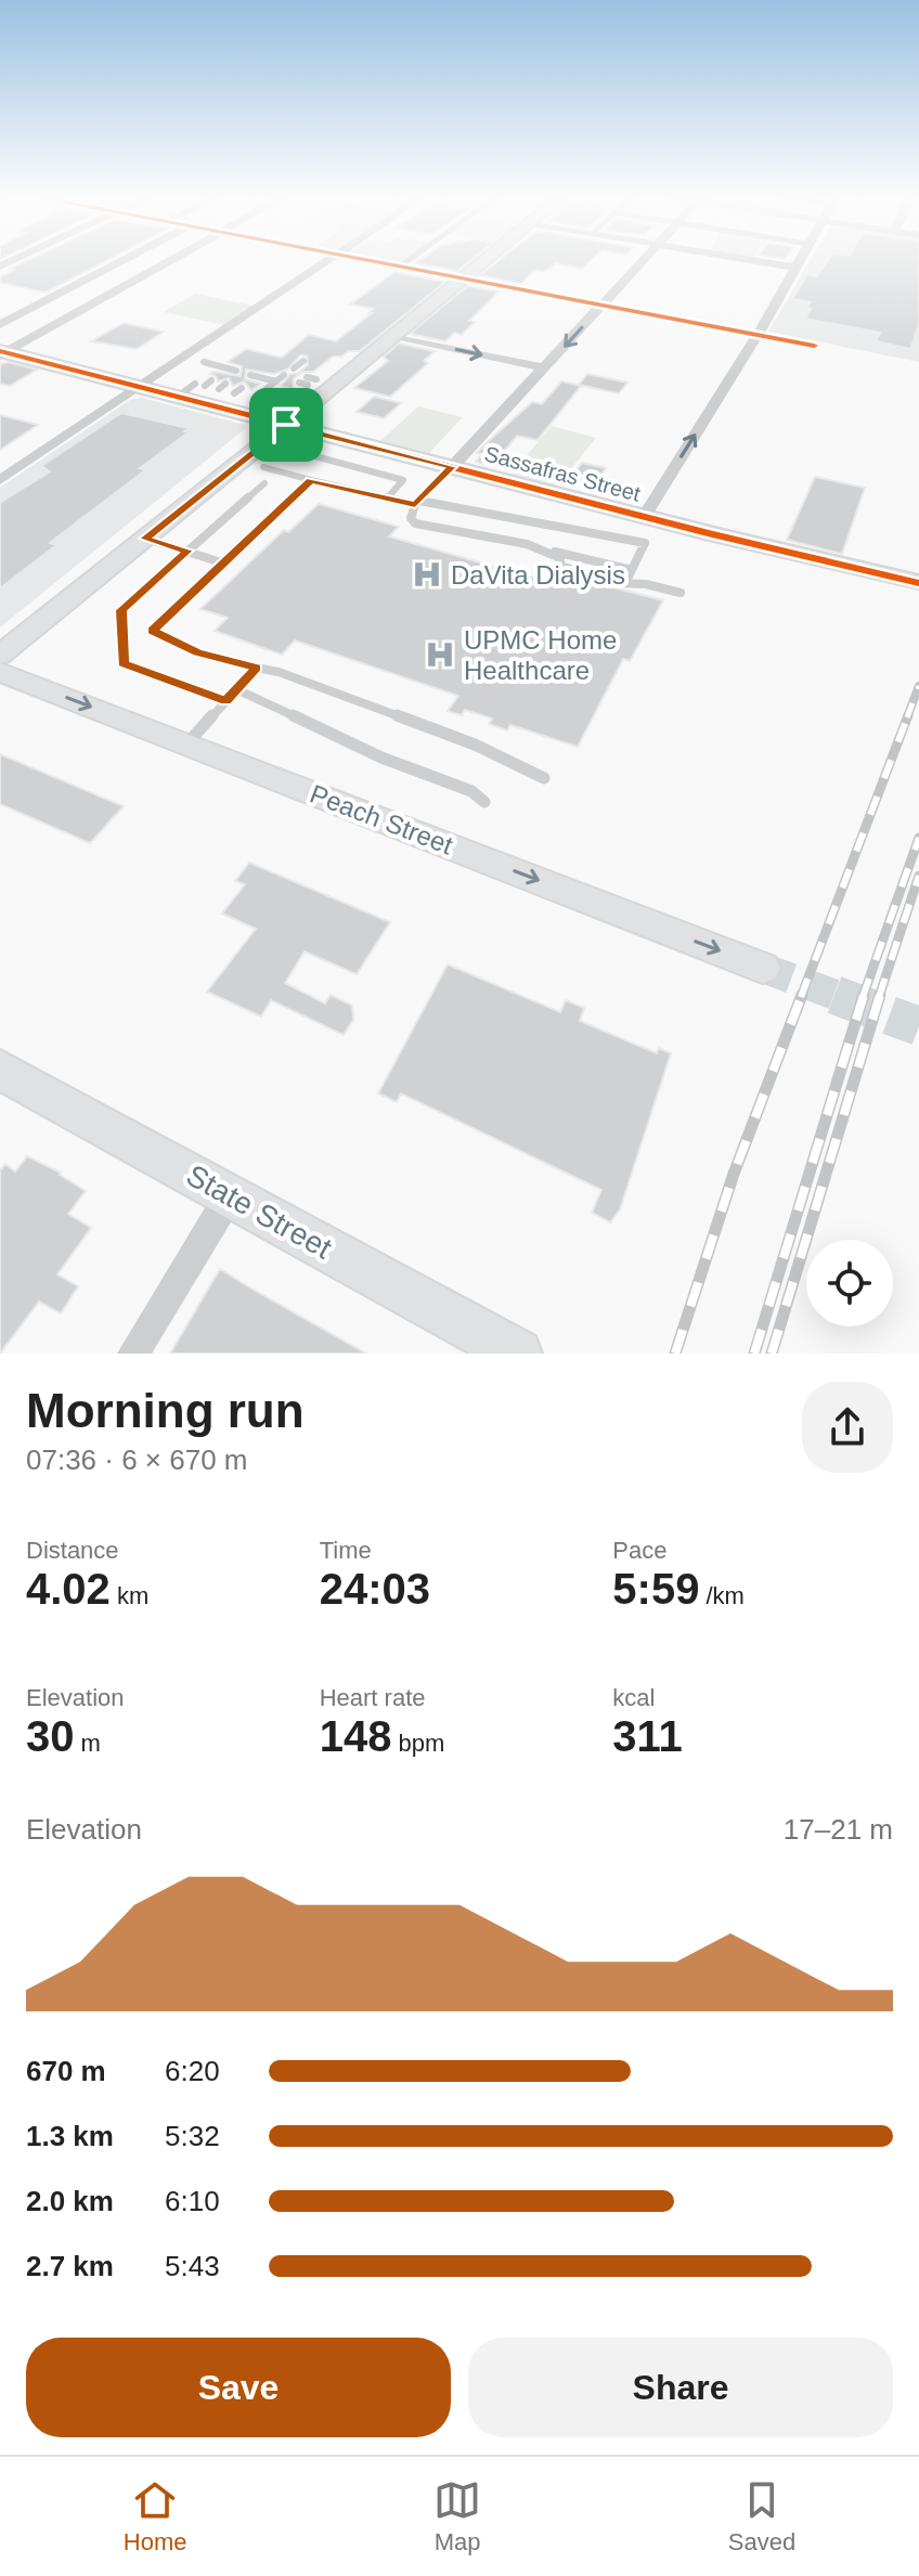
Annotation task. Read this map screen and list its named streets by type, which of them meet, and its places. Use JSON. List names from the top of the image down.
{
  "streets": {
    "main road": ["Sassafras Street", "Peach Street", "State Street"]
  },
  "one_way": ["Peach Street"],
  "places": {
    "hospital": ["DaVita Dialysis", "UPMC Home Healthcare"]
  },
  "page": {
    "heading": ["Morning run", "07:36 · 6 × 670 m"],
    "stats": [
      ["Distance", "4.02 km"],
      ["Time", "24:03"],
      ["Pace", "5:59 /km"],
      ["Elevation", "30 m"],
      ["Heart rate", "148 bpm"],
      ["kcal", "311"]
    ],
    "chart": ["Elevation", "17–21 m"],
    "list": [
      {
        "name": "670 m",
        "note": "6:20"
      },
      {
        "name": "1.3 km",
        "note": "5:32"
      },
      {
        "name": "2.0 km",
        "note": "6:10"
      },
      {
        "name": "2.7 km",
        "note": "5:43"
      }
    ],
    "buttons": ["Save", "Share"],
    "tabs": ["Home", "Map", "Saved"]
  }
}
